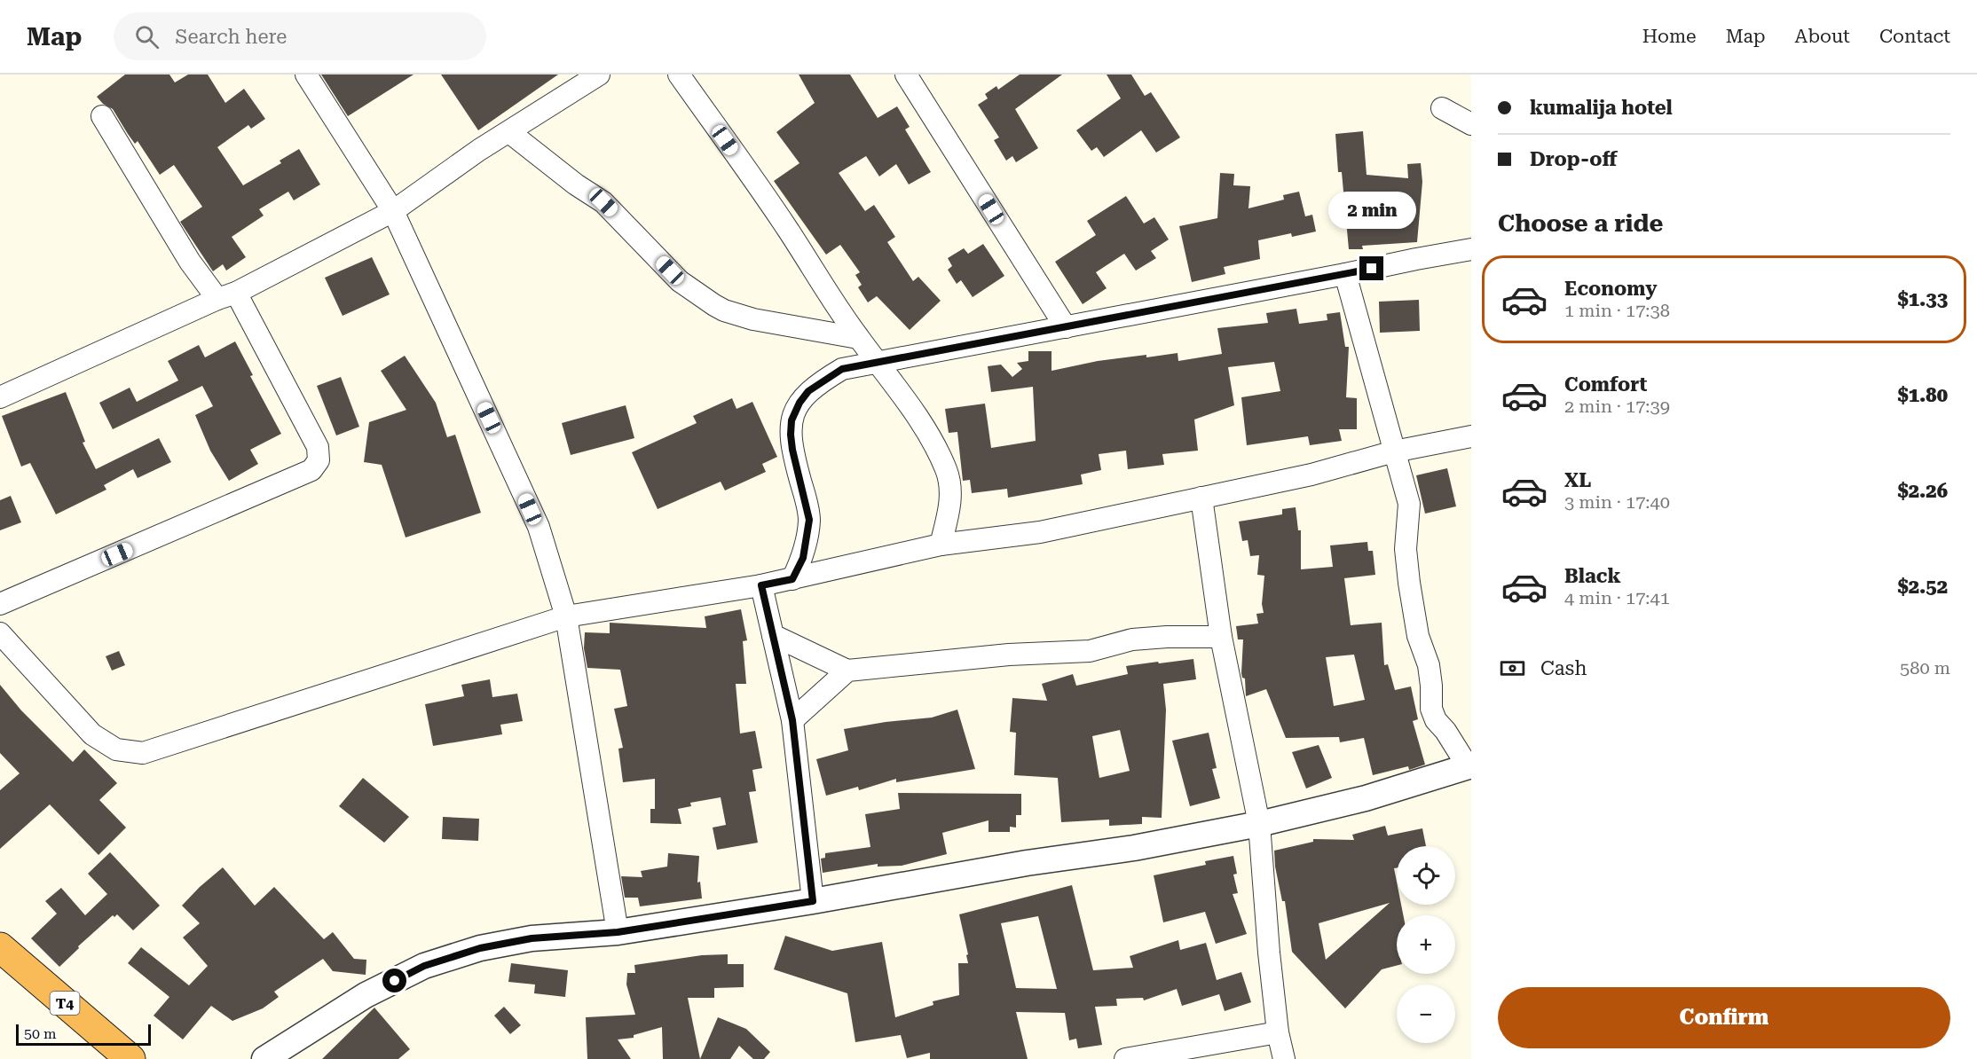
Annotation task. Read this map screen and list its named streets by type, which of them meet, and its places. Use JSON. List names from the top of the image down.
{
  "streets": {
    "highway": ["T4"]
  },
  "scale_bar": "50 m",
  "page": {
    "header": "Map",
    "search": "Search here",
    "nav": [
      "Home",
      "Map",
      "About",
      "Contact"
    ],
    "banner": ["kumalija hotel", "Drop-off"],
    "bubble": "2 min",
    "heading": "Choose a ride",
    "list": [
      {
        "name": "Economy",
        "note": "1 min · 17:38",
        "value": "$1.33"
      },
      {
        "name": "Comfort",
        "note": "2 min · 17:39",
        "value": "$1.80"
      },
      {
        "name": "XL",
        "note": "3 min · 17:40",
        "value": "$2.26"
      },
      {
        "name": "Black",
        "note": "4 min · 17:41",
        "value": "$2.52"
      }
    ],
    "pay": ["Cash", "580 m"],
    "map_buttons": ["+", "−"],
    "buttons": "Confirm",
    "scale": "50 m"
  }
}
